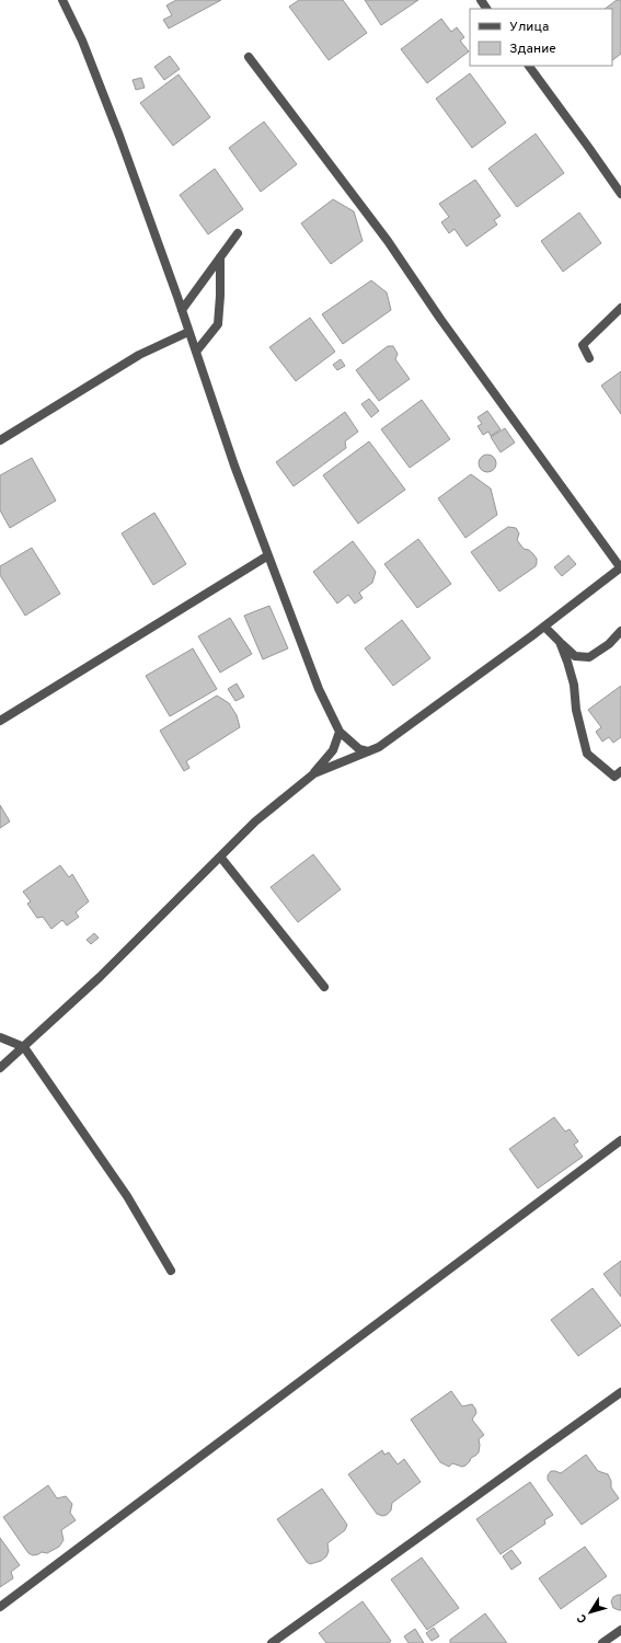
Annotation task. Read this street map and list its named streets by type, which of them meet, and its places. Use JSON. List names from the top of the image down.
{
  "legend": ["Улица", "Здание"],
  "north": "bottom left"
}
